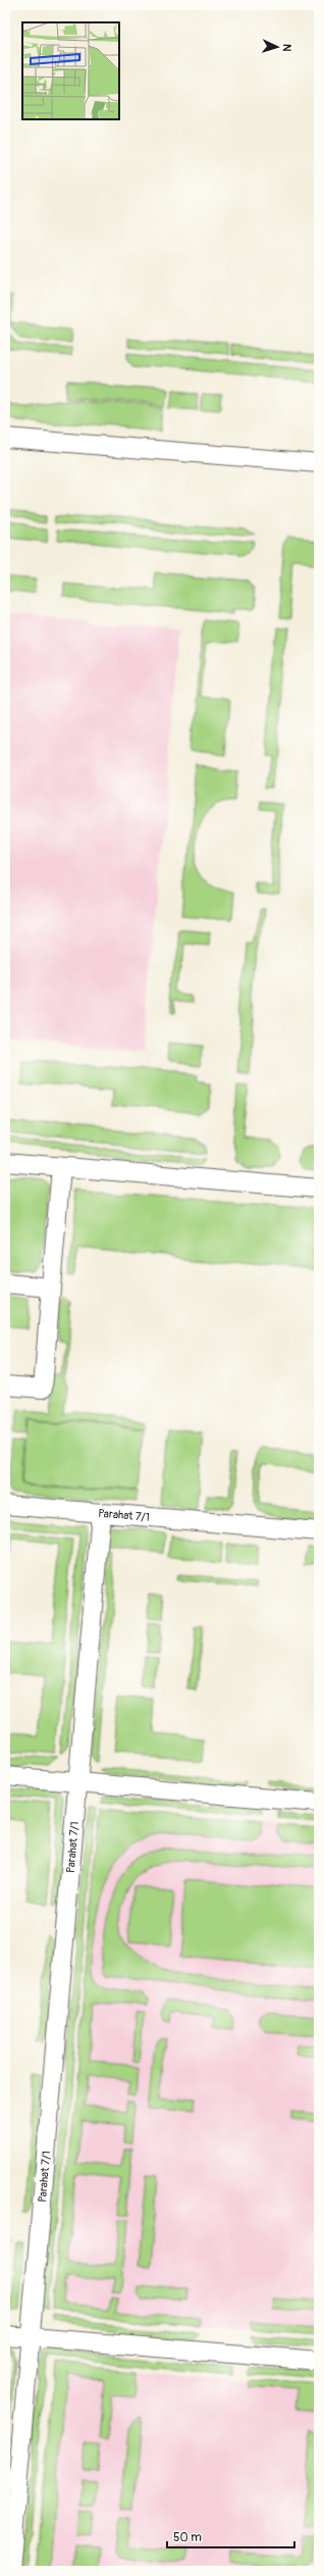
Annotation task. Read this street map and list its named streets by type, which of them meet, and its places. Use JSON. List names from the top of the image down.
{
  "streets": {
    "street": ["Parahat 7/1"]
  },
  "scale_bar": "50 m",
  "north": "right"
}
